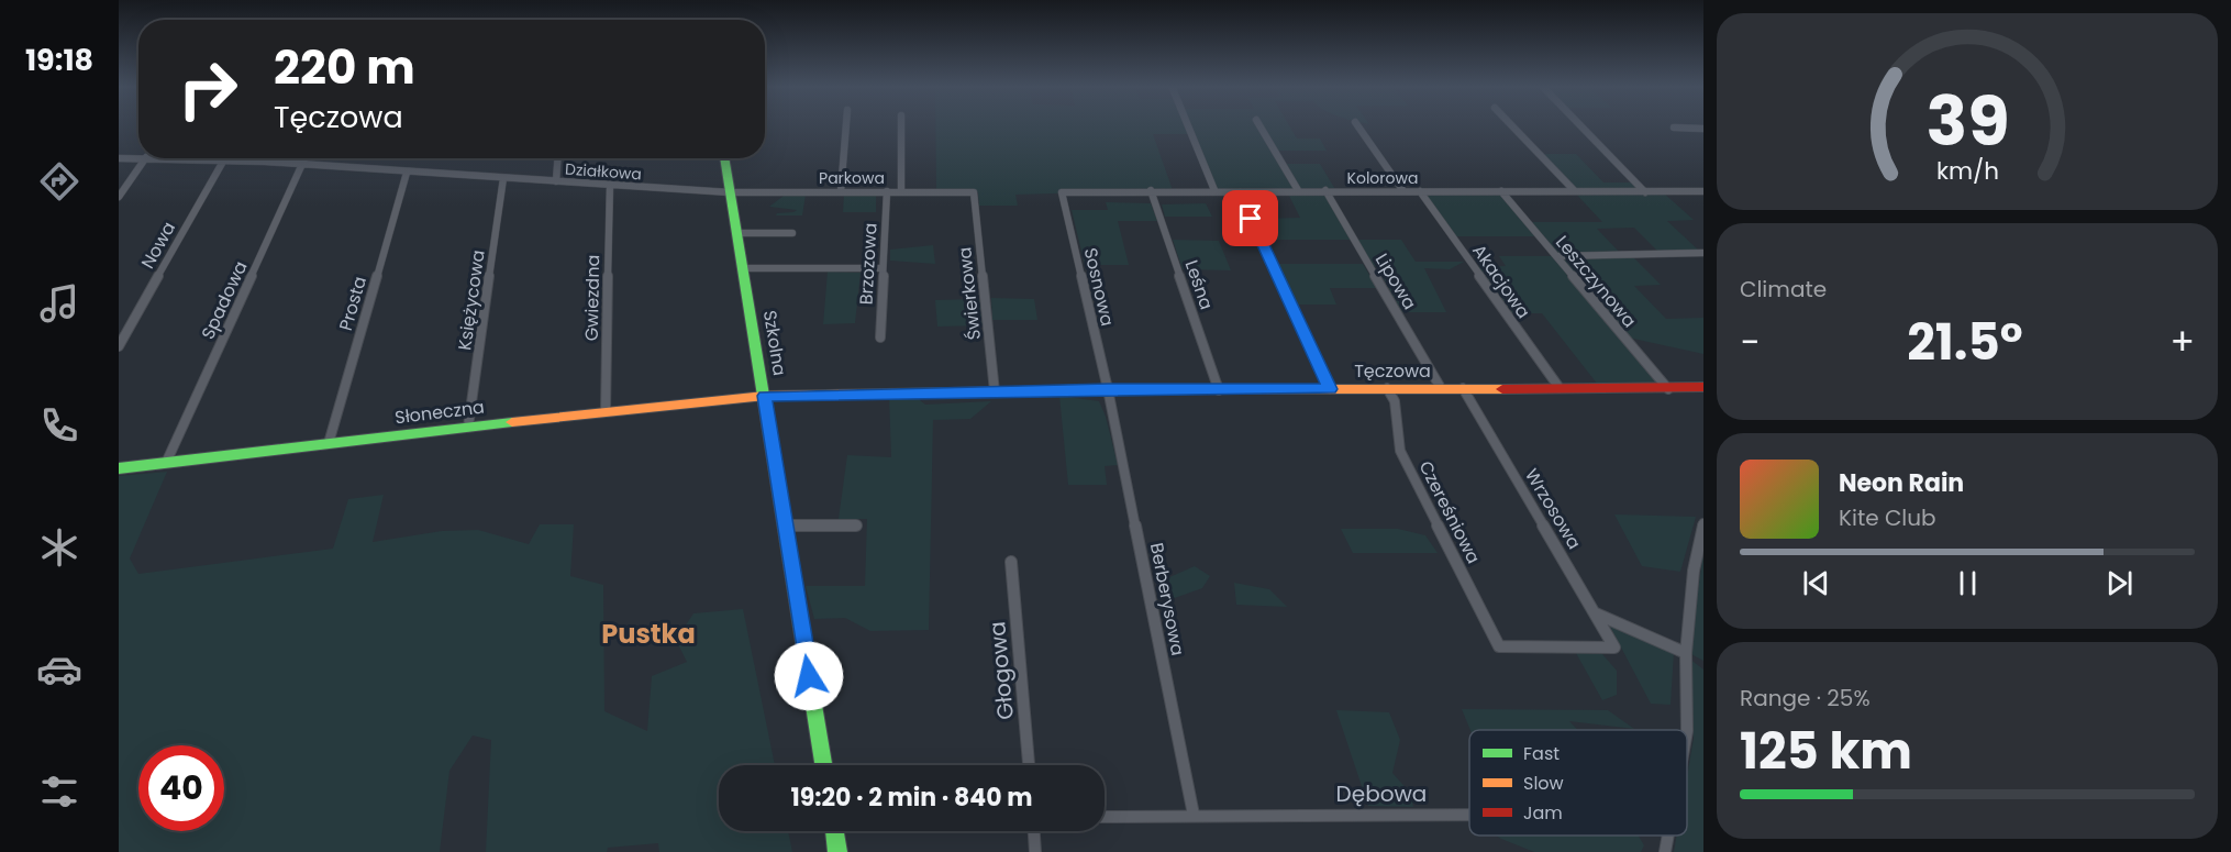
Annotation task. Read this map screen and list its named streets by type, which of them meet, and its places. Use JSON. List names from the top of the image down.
{
  "streets": {
    "street": [
      "Działkowa",
      "Parkowa",
      "Kolorowa",
      "Nowa",
      "Brzozowa",
      "Lipowa",
      "Akacjowa",
      "Leszczynowa",
      "Leśna",
      "Sosnowa",
      "Świerkowa",
      "Gwiezdna",
      "Spadowa",
      "Księżycowa",
      "Prosta",
      "Szkolna",
      "Tęczowa",
      "Słoneczna",
      "Wrzosowa",
      "Czereśniowa",
      "Berberysowa",
      "Głogowa",
      "Dębowa"
    ]
  },
  "crossings": [
    ["Działkowa", "Parkowa"],
    ["Działkowa", "Nowa"],
    ["Działkowa", "Gwiezdna"],
    ["Działkowa", "Spadowa"],
    ["Działkowa", "Księżycowa"],
    ["Działkowa", "Prosta"],
    ["Działkowa", "Szkolna"],
    ["Parkowa", "Brzozowa"],
    ["Parkowa", "Świerkowa"],
    ["Parkowa", "Szkolna"],
    ["Kolorowa", "Lipowa"],
    ["Kolorowa", "Akacjowa"],
    ["Kolorowa", "Leszczynowa"],
    ["Kolorowa", "Leśna"],
    ["Kolorowa", "Sosnowa"],
    ["Lipowa", "Tęczowa"],
    ["Akacjowa", "Tęczowa"],
    ["Leszczynowa", "Tęczowa"],
    ["Leśna", "Tęczowa"],
    ["Sosnowa", "Tęczowa"],
    ["Sosnowa", "Berberysowa"],
    ["Świerkowa", "Tęczowa"],
    ["Gwiezdna", "Słoneczna"],
    ["Spadowa", "Słoneczna"],
    ["Księżycowa", "Słoneczna"],
    ["Prosta", "Słoneczna"],
    ["Szkolna", "Tęczowa"],
    ["Szkolna", "Słoneczna"],
    ["Tęczowa", "Słoneczna"],
    ["Tęczowa", "Wrzosowa"],
    ["Tęczowa", "Czereśniowa"],
    ["Tęczowa", "Berberysowa"],
    ["Wrzosowa", "Czereśniowa"],
    ["Berberysowa", "Dębowa"]
  ],
  "districts": ["Pustka"],
  "legend": ["Fast", "Slow", "Jam"],
  "page": {
    "tabs": "19:18",
    "turn": ["220 m", "Tęczowa"],
    "tile": [
      "Climate",
      ["Range · 25%", "125 km"]
    ],
    "heat": ["−", "21.5°", "+"],
    "song": ["Neon Rain", "Kite Club"],
    "limit": "40",
    "trip": "19:20 · 2 min · 840 m",
    "gauge": ["39", "km/h"]
  }
}
